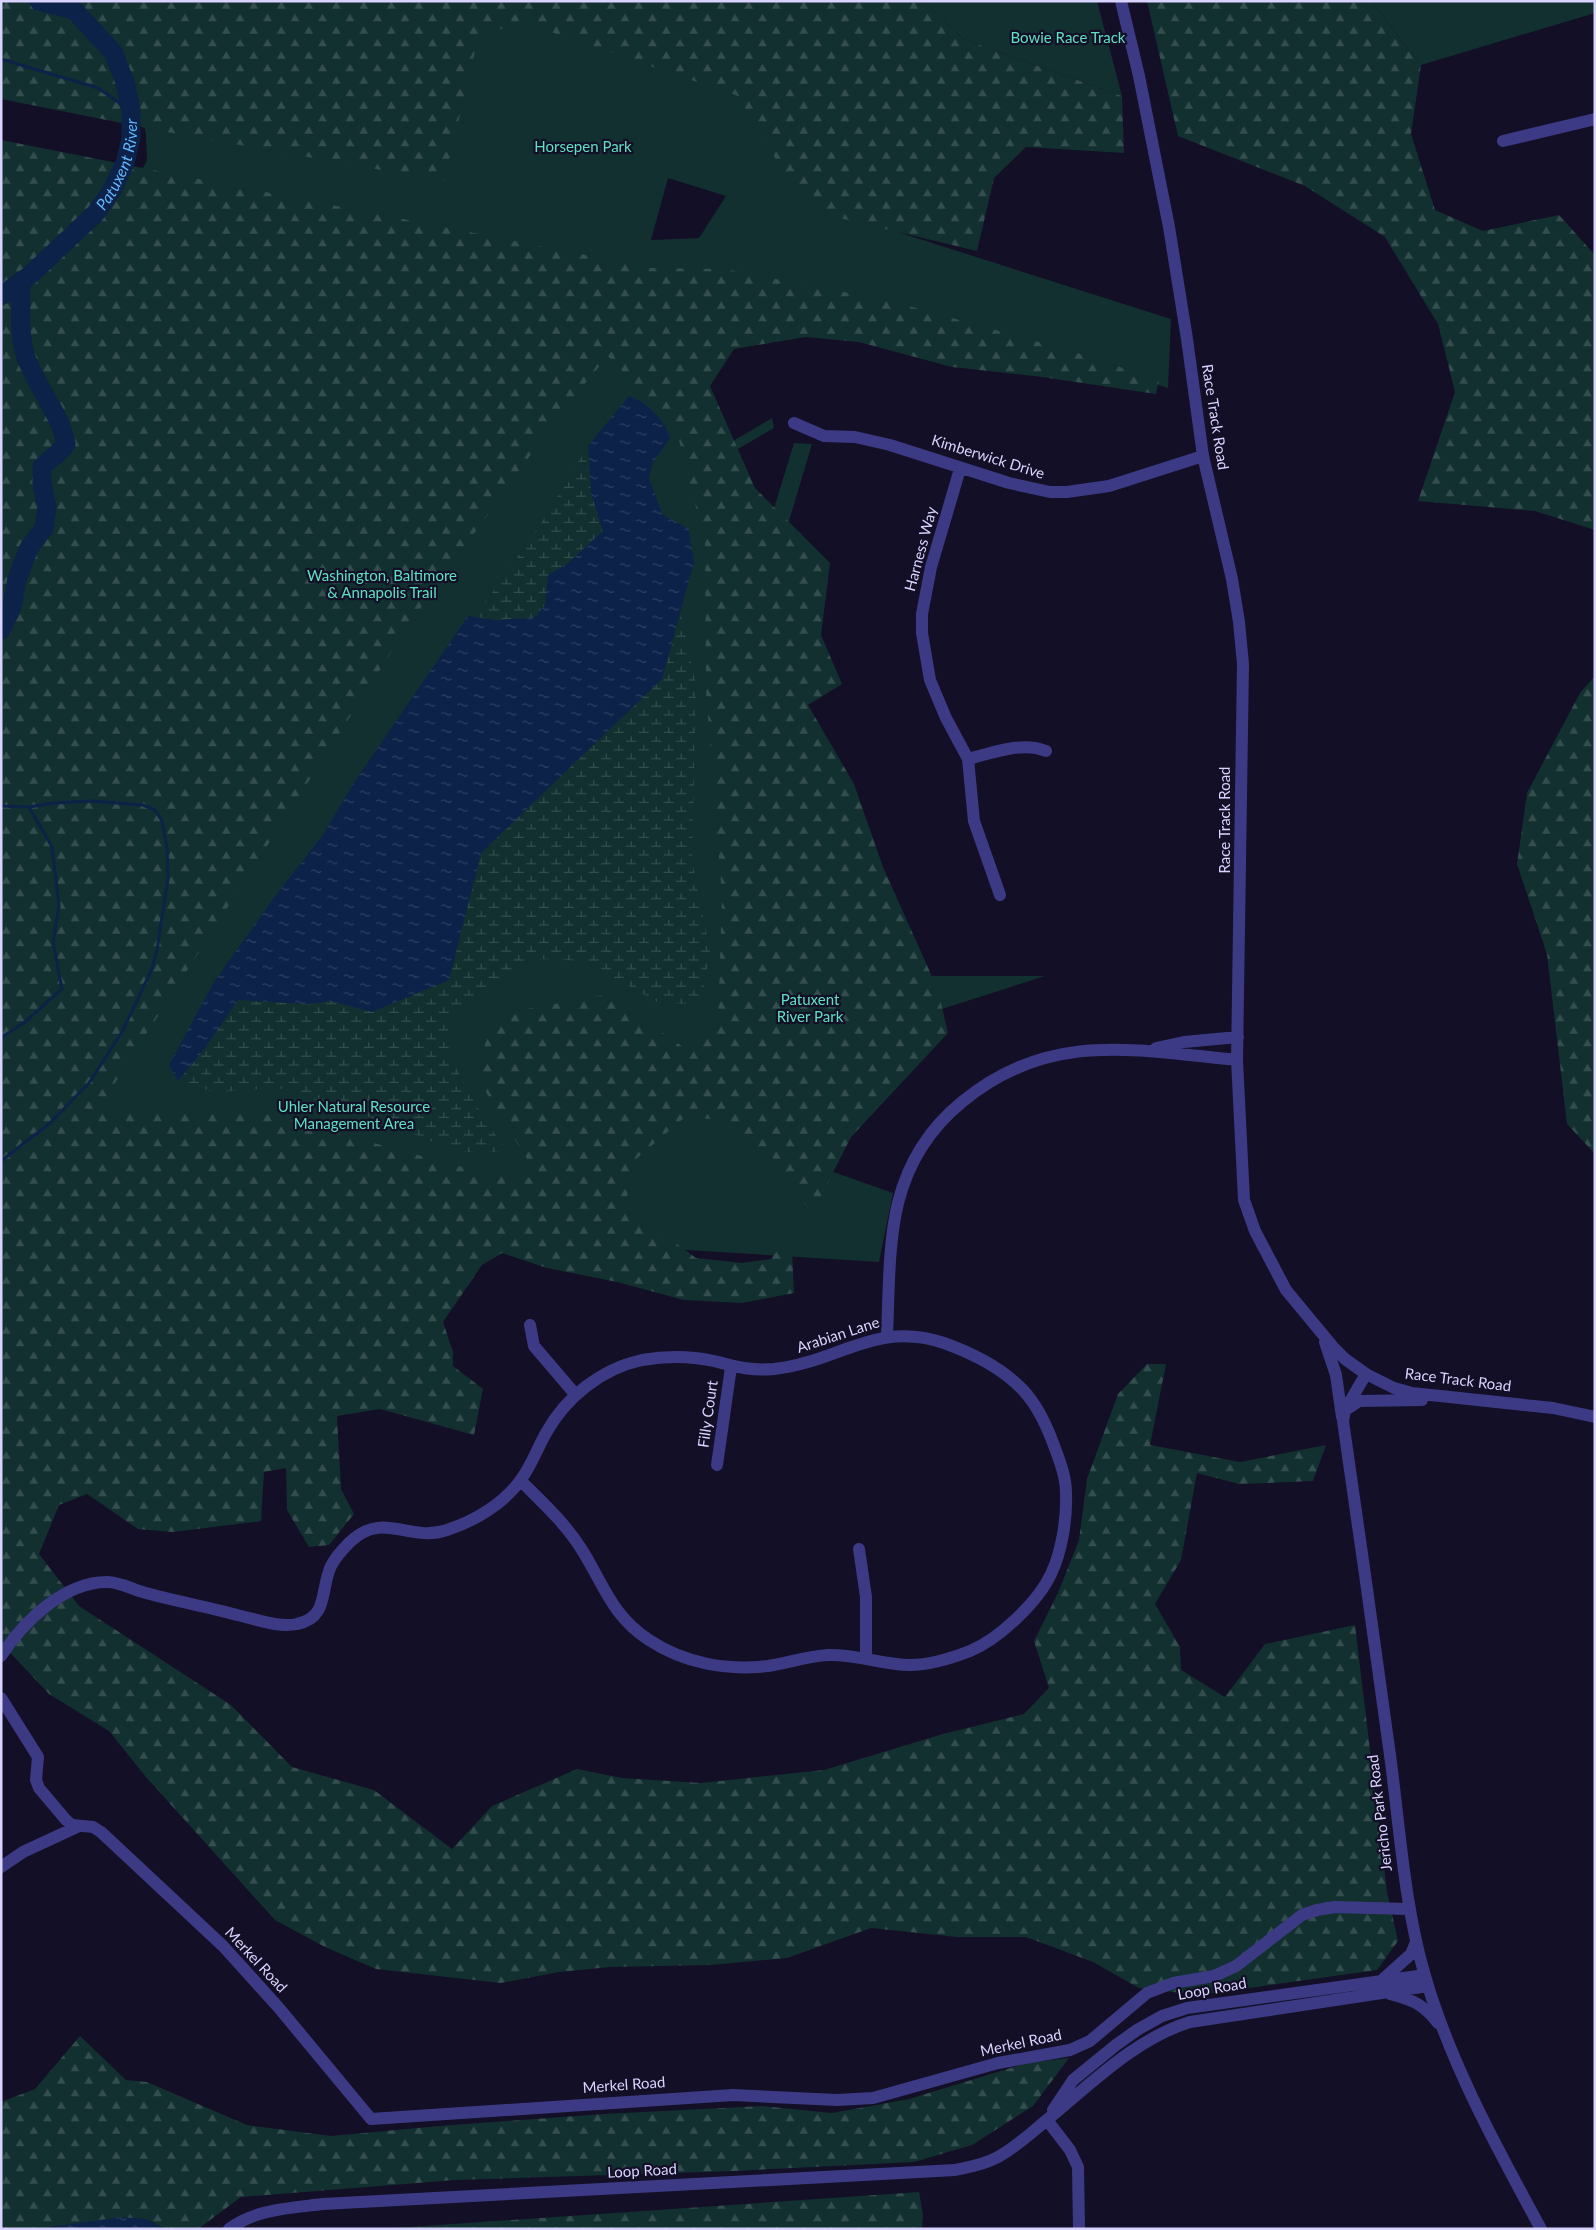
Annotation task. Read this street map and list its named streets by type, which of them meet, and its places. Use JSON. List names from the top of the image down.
{
  "streets": {
    "street": [
      "Race Track Road",
      "Kimberwick Drive",
      "Harness Way",
      "Arabian Lane",
      "Filly Court",
      "Jericho Park Road",
      "Merkel Road",
      "Loop Road"
    ]
  },
  "crossings": [
    ["Race Track Road", "Kimberwick Drive"],
    ["Race Track Road", "Jericho Park Road"],
    ["Kimberwick Drive", "Harness Way"],
    ["Arabian Lane", "Filly Court"],
    ["Jericho Park Road", "Merkel Road"],
    ["Jericho Park Road", "Loop Road"]
  ],
  "water": ["Patuxent River"],
  "parks": [
    "Bowie Race Track",
    "Horsepen Park",
    "Washington, Baltimore & Annapolis Trail",
    "Patuxent River Park",
    "Uhler Natural Resource Management Area"
  ]
}
